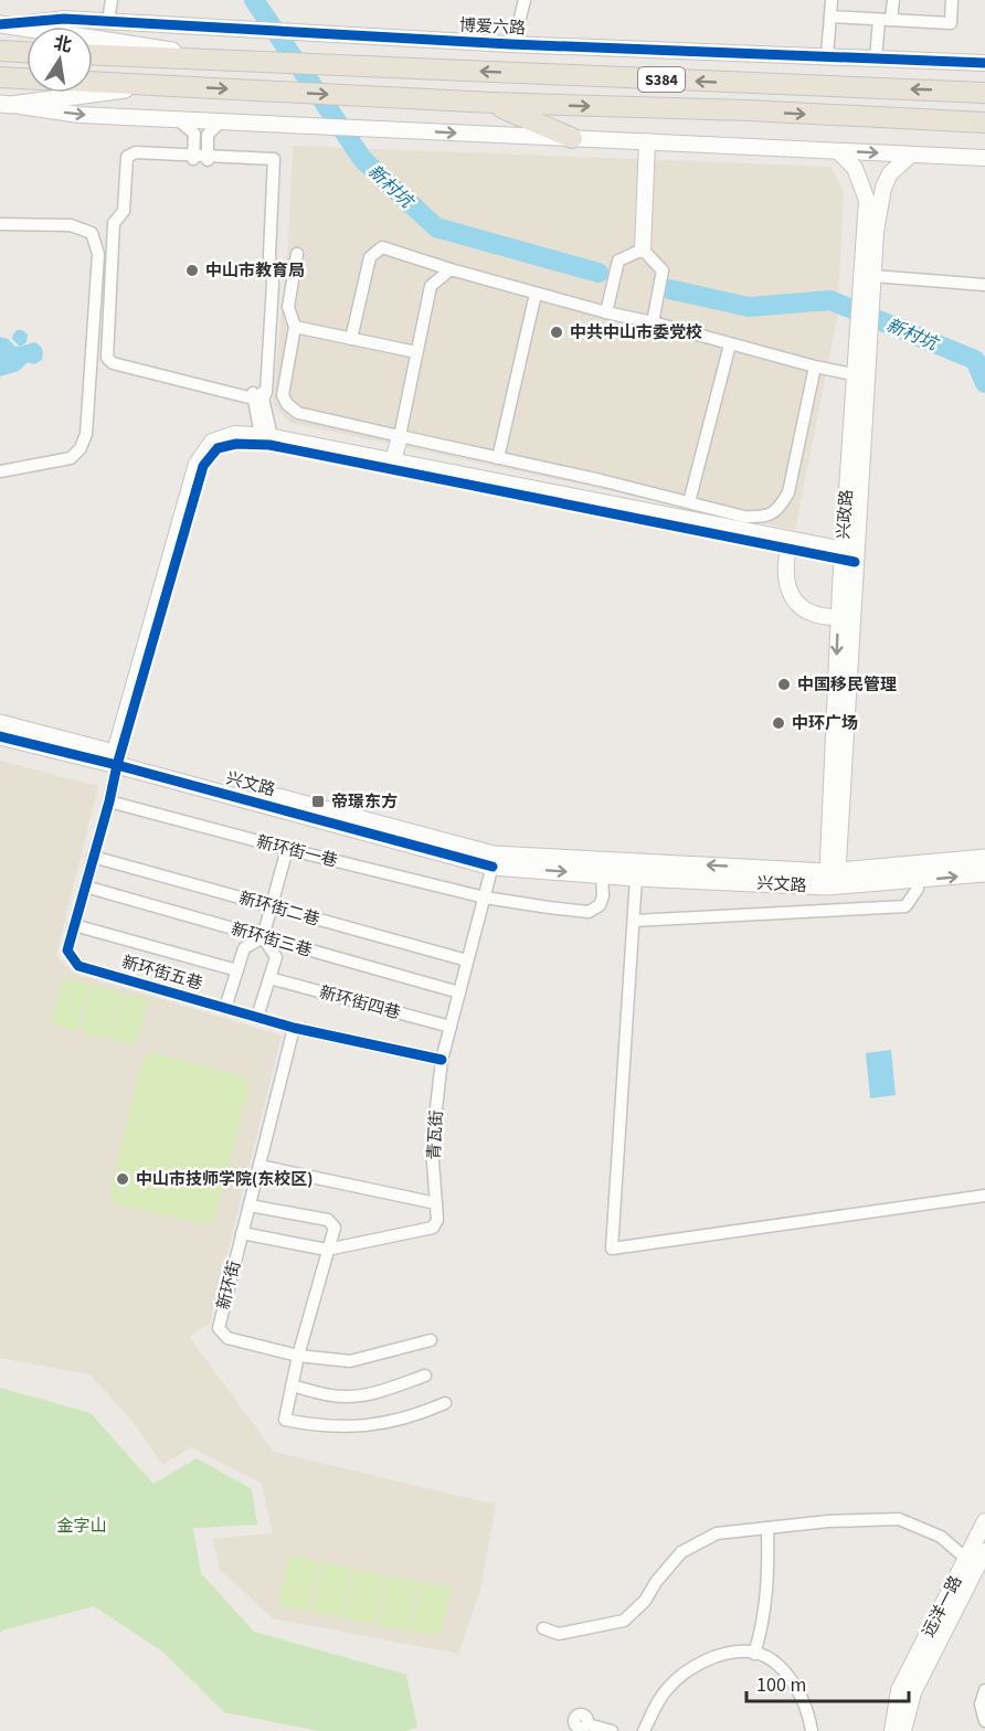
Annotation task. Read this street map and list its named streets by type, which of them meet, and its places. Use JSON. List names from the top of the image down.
{
  "streets": {
    "highway": ["S384"],
    "main road": ["兴文路"],
    "street": [
      "博爱六路",
      "兴政路",
      "新环街一巷",
      "新环街二巷",
      "新环街三巷",
      "新环街五巷",
      "新环街四巷",
      "青瓦街",
      "新环街",
      "远洋一路"
    ]
  },
  "crossings": [
    ["兴政路", "兴文路"],
    ["兴文路", "新环街一巷"],
    ["兴文路", "新环街五巷"],
    ["兴文路", "青瓦街"],
    ["新环街一巷", "新环街五巷"],
    ["新环街一巷", "青瓦街"],
    ["新环街二巷", "新环街五巷"],
    ["新环街二巷", "青瓦街"],
    ["新环街三巷", "新环街五巷"],
    ["新环街三巷", "青瓦街"],
    ["新环街五巷", "青瓦街"],
    ["新环街五巷", "新环街"],
    ["新环街四巷", "青瓦街"],
    ["青瓦街", "新环街"]
  ],
  "water": ["新村坑"],
  "parks": ["金字山"],
  "places": {
    "other": [
      "中山市教育局",
      "中共中山市委党校",
      "中国移民管理",
      "中环广场",
      "中山市技师学院(东校区)"
    ],
    "transit": ["帝璟东方"]
  },
  "scale_bar": "100 m",
  "north": "top"
}
